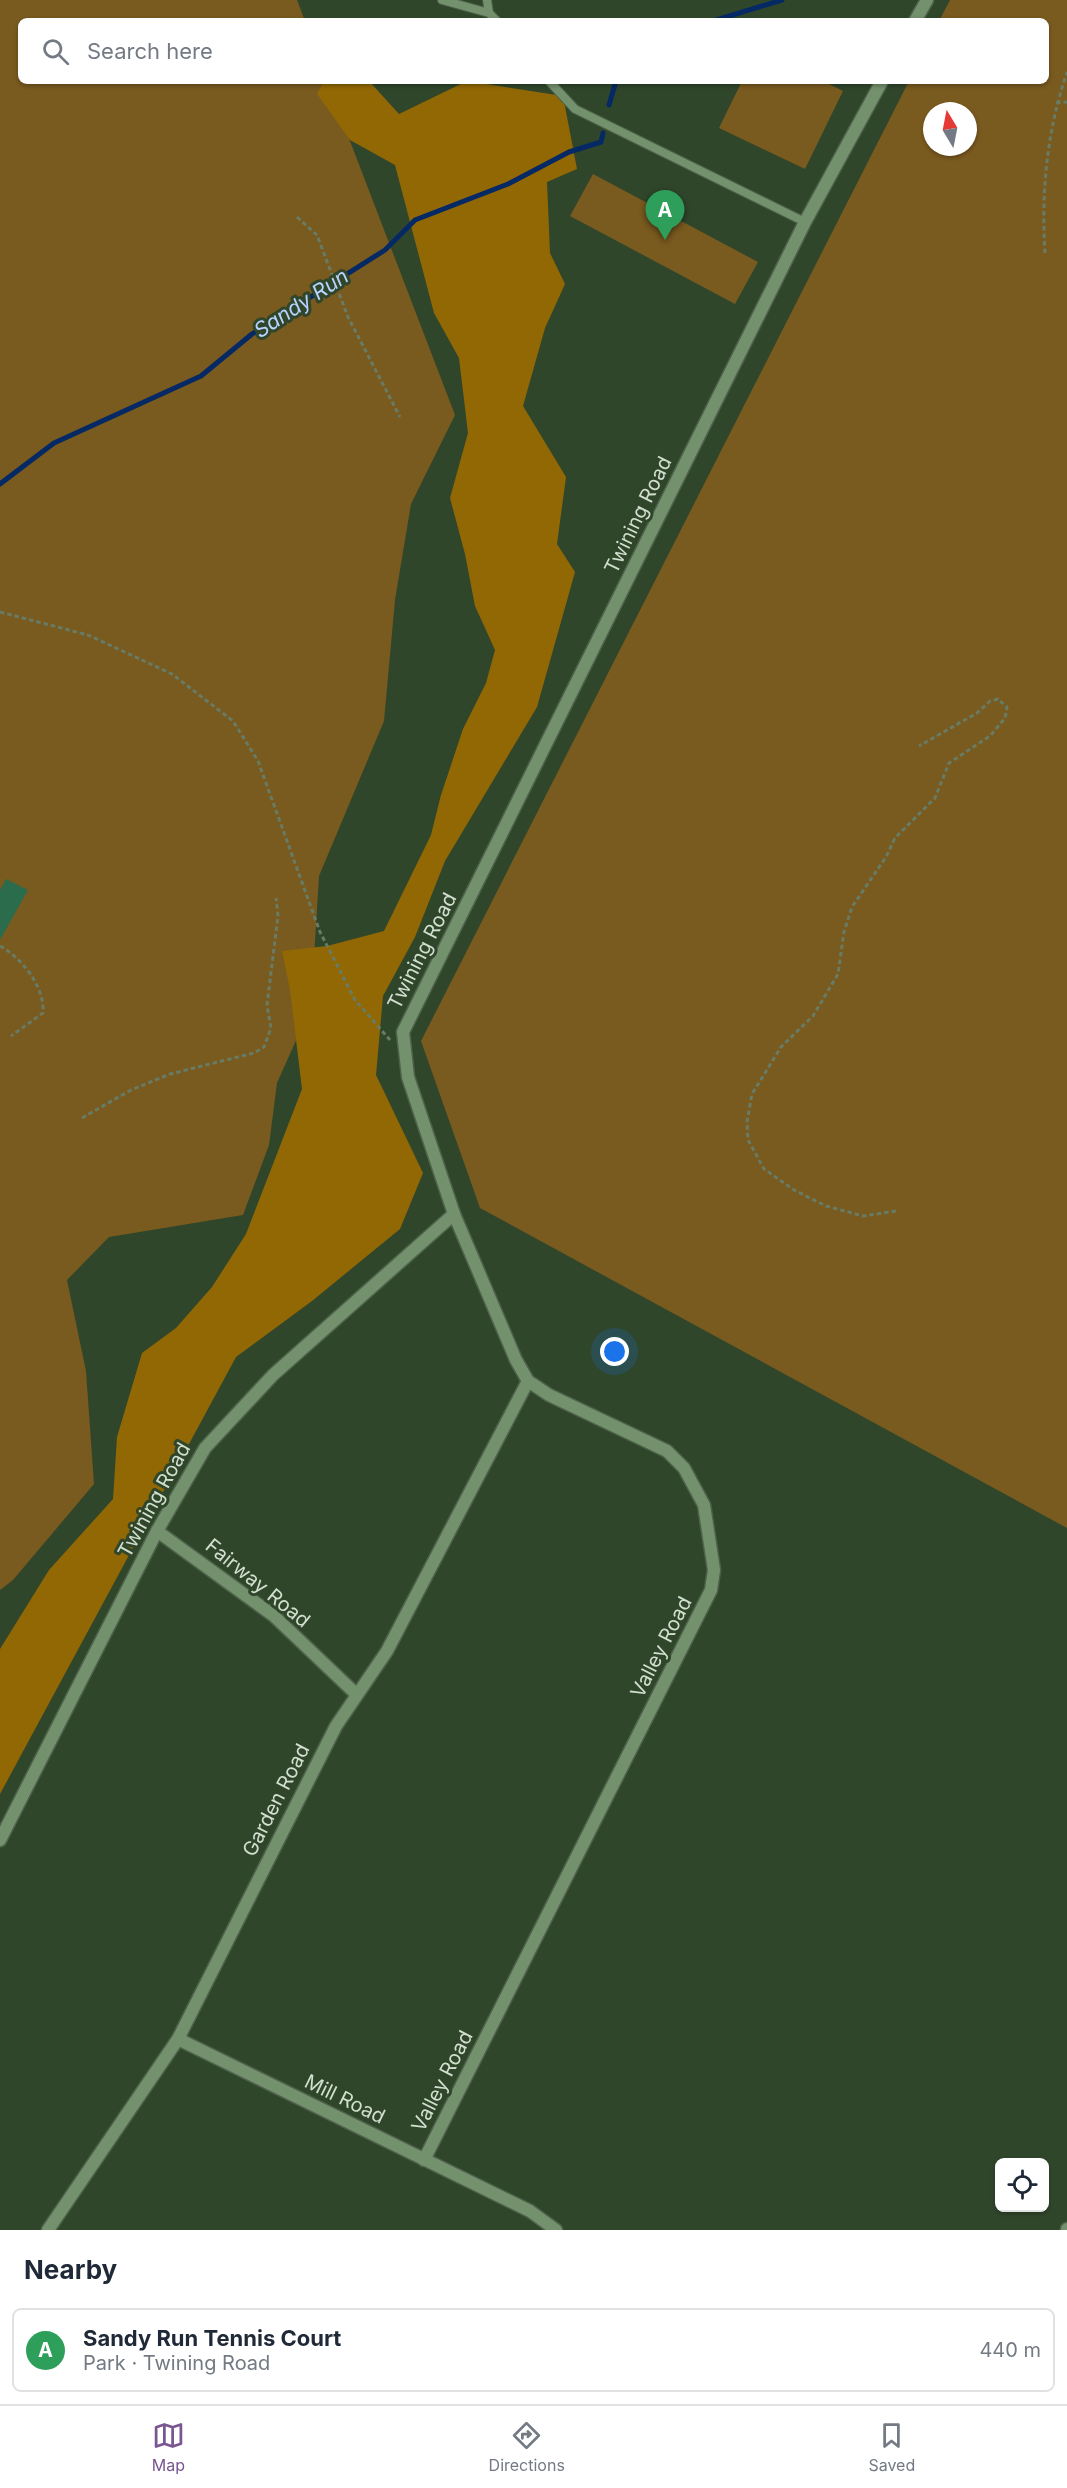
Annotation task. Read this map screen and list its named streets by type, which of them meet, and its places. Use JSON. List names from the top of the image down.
{
  "streets": {
    "street": [
      "Twining Road",
      "Fairway Road",
      "Valley Road",
      "Garden Road",
      "Mill Road"
    ]
  },
  "crossings": [
    ["Twining Road", "Fairway Road"],
    ["Twining Road", "Valley Road"],
    ["Fairway Road", "Garden Road"],
    ["Valley Road", "Garden Road"],
    ["Valley Road", "Mill Road"],
    ["Garden Road", "Mill Road"]
  ],
  "water": ["Sandy Run"],
  "north": "top",
  "page": {
    "search": "Search here",
    "pins": "A",
    "heading": "Nearby",
    "list": [
      {
        "mark": "A",
        "name": "Sandy Run Tennis Court",
        "note": "Park · Twining Road",
        "value": "440 m"
      }
    ],
    "nav": ["Map", "Directions", "Saved"]
  }
}
